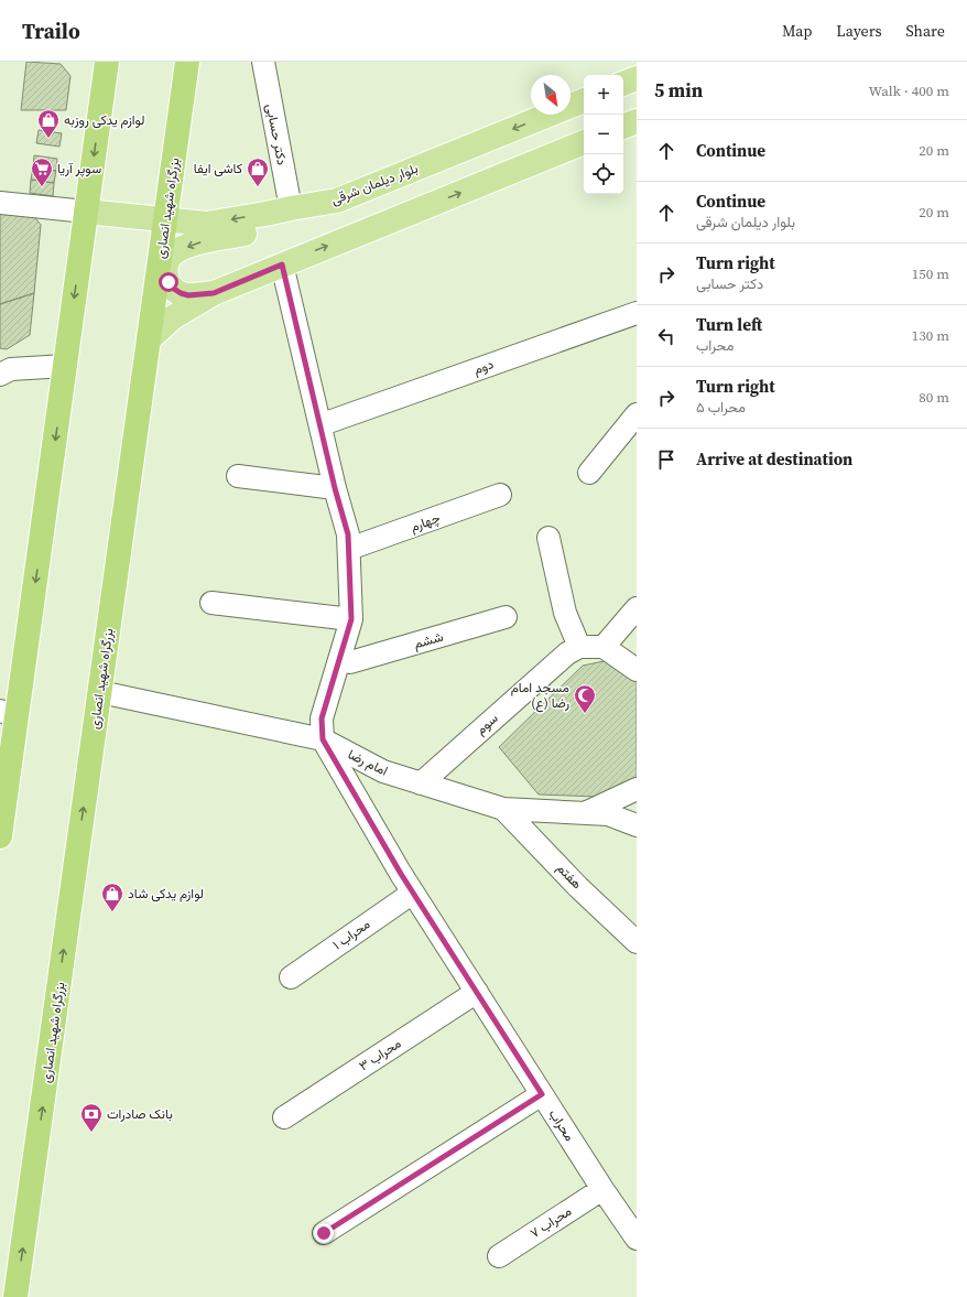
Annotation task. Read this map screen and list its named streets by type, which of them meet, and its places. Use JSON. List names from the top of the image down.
{
  "streets": {
    "highway": ["بزرگراه شهید انصاری"],
    "main road": ["بلوار دیلمان شرقی"],
    "street": [
      "دکتر حسابی",
      "دوم",
      "چهارم",
      "ششم",
      "سوم",
      "امام رضا",
      "هفتم",
      "محراب ۱",
      "محراب ۳",
      "محراب",
      "محراب ۷"
    ]
  },
  "crossings": [
    ["دکتر حسابی", "بلوار دیلمان شرقی"],
    ["بلوار دیلمان شرقی", "بزرگراه شهید انصاری"],
    ["بزرگراه شهید انصاری", "امام رضا"],
    ["سوم", "امام رضا"],
    ["امام رضا", "هفتم"],
    ["امام رضا", "محراب"],
    ["محراب ۱", "محراب"],
    ["محراب ۳", "محراب"],
    ["محراب", "محراب ۷"]
  ],
  "one_way": ["بزرگراه شهید انصاری"],
  "places": {
    "shop": ["لوازم یدکی روزبه", "کاشی ایفا", "لوازم یدکی شاد"],
    "supermarket": ["سوپر آریا"],
    "mosque": ["مسجد امام رضا (ع)"],
    "bank": ["بانک صادرات"]
  },
  "north": "bottom right",
  "page": {
    "header": "Trailo",
    "nav": ["Map", "Layers", "Share"],
    "heading": ["5 min", "Walk · 400 m"],
    "map_buttons": ["+", "−"],
    "list": [
      ["Continue", "20 m"],
      ["Continue", "بلوار دیلمان شرقی", "20 m"],
      ["Turn right", "دکتر حسابی", "150 m"],
      ["Turn left", "محراب", "130 m"],
      ["Turn right", "محراب ۵", "80 m"],
      "Arrive at destination"
    ]
  }
}
